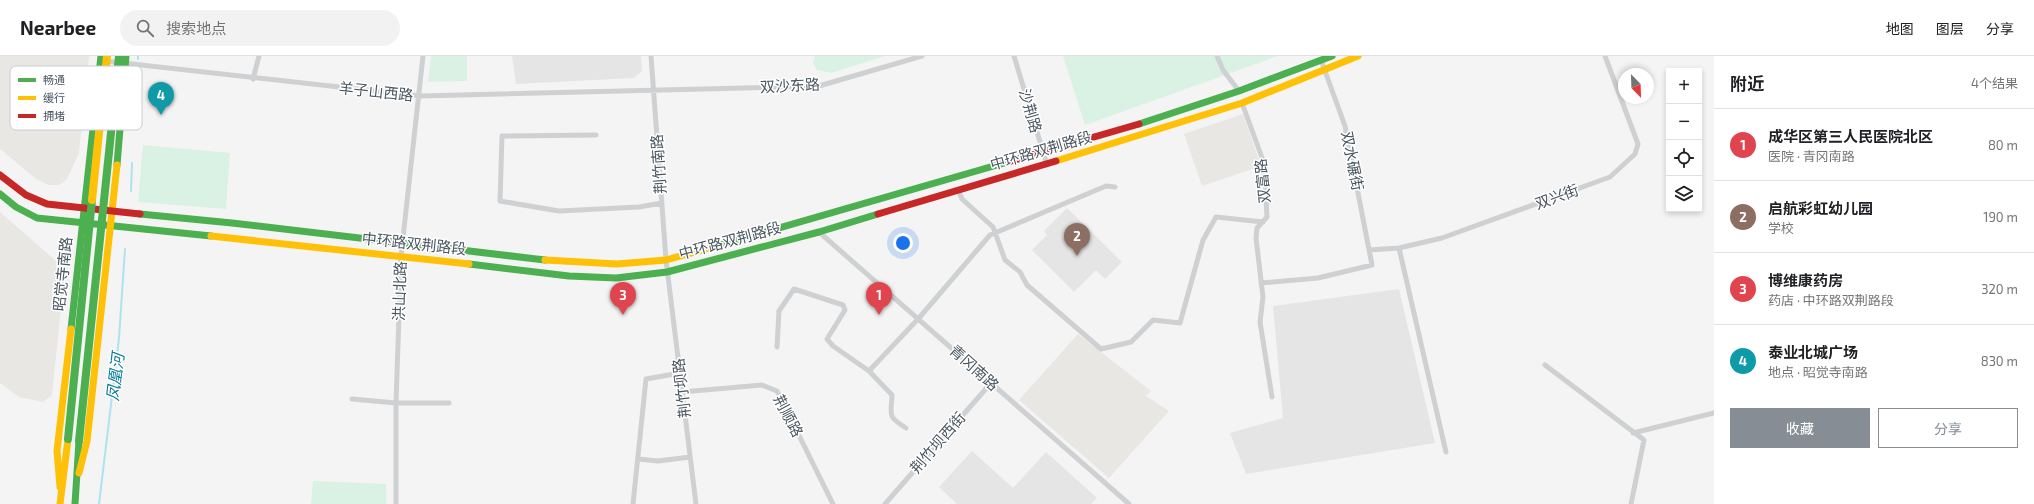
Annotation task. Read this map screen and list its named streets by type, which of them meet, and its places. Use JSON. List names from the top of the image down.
{
  "streets": {
    "main road": ["中环路双荆路段", "昭觉寺南路"],
    "street": [
      "双沙东路",
      "羊子山西路",
      "沙荆路",
      "双水碾街",
      "荆竹南路",
      "双富路",
      "双兴街",
      "洪山北路",
      "青冈南路",
      "荆竹坝路",
      "荆顺路",
      "荆竹坝西街"
    ]
  },
  "crossings": [
    ["双沙东路", "羊子山西路"],
    ["双沙东路", "荆竹南路"],
    ["羊子山西路", "荆竹南路"],
    ["羊子山西路", "洪山北路"],
    ["沙荆路", "中环路双荆路段"],
    ["中环路双荆路段", "双水碾街"],
    ["中环路双荆路段", "荆竹南路"],
    ["中环路双荆路段", "双富路"],
    ["中环路双荆路段", "昭觉寺南路"],
    ["中环路双荆路段", "洪山北路"],
    ["中环路双荆路段", "青冈南路"],
    ["中环路双荆路段", "荆竹坝路"],
    ["双水碾街", "双富路"],
    ["双水碾街", "双兴街"],
    ["荆竹南路", "荆竹坝路"],
    ["青冈南路", "荆竹坝西街"],
    ["荆竹坝路", "荆顺路"]
  ],
  "water": ["凤凰河"],
  "legend": ["畅通", "缓行", "拥堵"],
  "north": "bottom right",
  "page": {
    "header": "Nearbee",
    "search": "搜索地点",
    "nav": ["地图", "图层", "分享"],
    "heading": ["附近", "4个结果"],
    "map_buttons": ["+", "−"],
    "pins": [
      "4",
      "2",
      "1",
      "3"
    ],
    "list": [
      {
        "mark": "1",
        "name": "成华区第三人民医院北区",
        "note": "医院 · 青冈南路",
        "value": "80 m"
      },
      {
        "mark": "2",
        "name": "启航彩虹幼儿园",
        "note": "学校",
        "value": "190 m"
      },
      {
        "mark": "3",
        "name": "博维康药房",
        "note": "药店 · 中环路双荆路段",
        "value": "320 m"
      },
      {
        "mark": "4",
        "name": "泰业北城广场",
        "note": "地点 · 昭觉寺南路",
        "value": "830 m"
      }
    ],
    "buttons": ["收藏", "分享"]
  }
}
